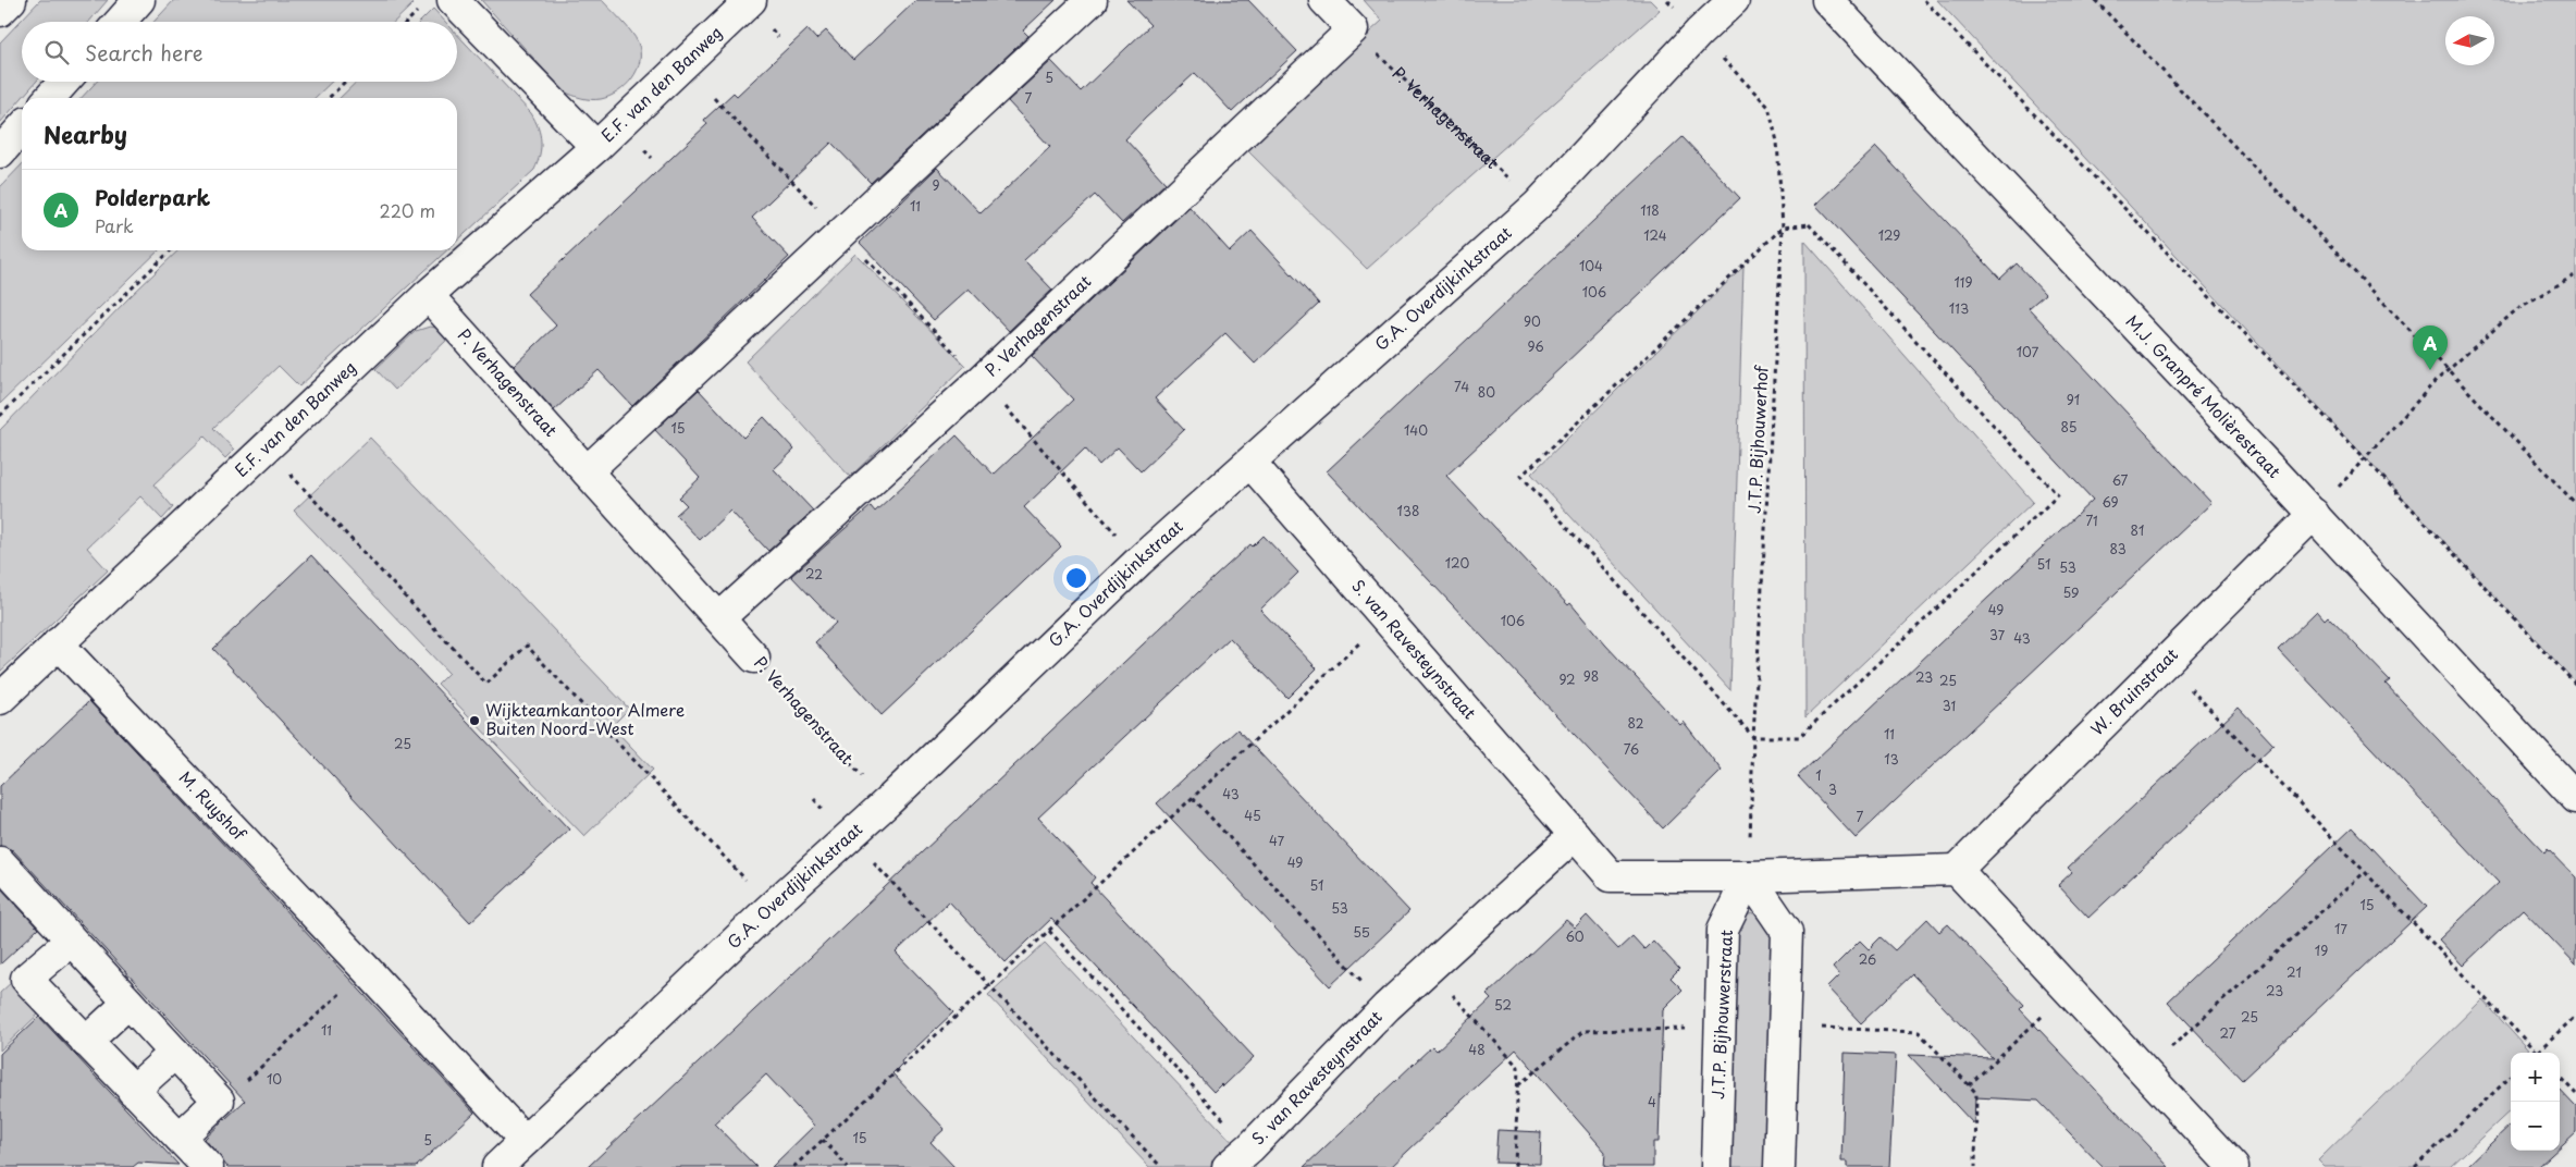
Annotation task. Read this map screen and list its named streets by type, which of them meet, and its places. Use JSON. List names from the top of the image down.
{
  "streets": {
    "street": [
      "E.F. van den Banweg",
      "P. Verhagenstraat",
      "G.A. Overdijkinkstraat",
      "M.J. Granpré Molièrestraat",
      "S. van Ravesteynstraat",
      "W. Bruinstraat",
      "M. Ruyshof",
      "J.T.P. Bijhouwerstraat"
    ],
    "path": ["J.T.P. Bijhouwerhof"]
  },
  "crossings": [
    ["E.F. van den Banweg", "P. Verhagenstraat"],
    ["E.F. van den Banweg", "M. Ruyshof"],
    ["P. Verhagenstraat", "G.A. Overdijkinkstraat"],
    ["G.A. Overdijkinkstraat", "J.T.P. Bijhouwerhof"],
    ["G.A. Overdijkinkstraat", "S. van Ravesteynstraat"],
    ["G.A. Overdijkinkstraat", "M. Ruyshof"],
    ["M.J. Granpré Molièrestraat", "W. Bruinstraat"],
    ["J.T.P. Bijhouwerhof", "S. van Ravesteynstraat"],
    ["J.T.P. Bijhouwerhof", "J.T.P. Bijhouwerstraat"],
    ["S. van Ravesteynstraat", "J.T.P. Bijhouwerstraat"]
  ],
  "places": ["Wijkteamkantoor Almere Buiten Noord-West"],
  "house_numbers": [
    "5",
    "7",
    "9",
    "11",
    "118",
    "124",
    "129",
    "104",
    "119",
    "106",
    "113",
    "90",
    "96",
    "107",
    "74",
    "80",
    "91",
    "85",
    "15",
    "140",
    "67",
    "69",
    "138",
    "71",
    "81",
    "83",
    "120",
    "51",
    "53",
    "22",
    "59",
    "49",
    "106",
    "37",
    "43",
    "98",
    "23",
    "92",
    "25",
    "31",
    "82",
    "11",
    "25",
    "76",
    "13",
    "1",
    "3",
    "43",
    "45",
    "7",
    "47",
    "49",
    "51",
    "15",
    "53",
    "17",
    "55",
    "60",
    "19",
    "26",
    "21",
    "23",
    "52",
    "25",
    "11",
    "27",
    "48",
    "10",
    "4",
    "15",
    "5"
  ],
  "north": "left",
  "page": {
    "search": "Search here",
    "heading": "Nearby",
    "list": [
      {
        "mark": "A",
        "name": "Polderpark",
        "note": "Park",
        "value": "220 m"
      }
    ],
    "pins": "A",
    "map_buttons": ["+", "−"]
  }
}
